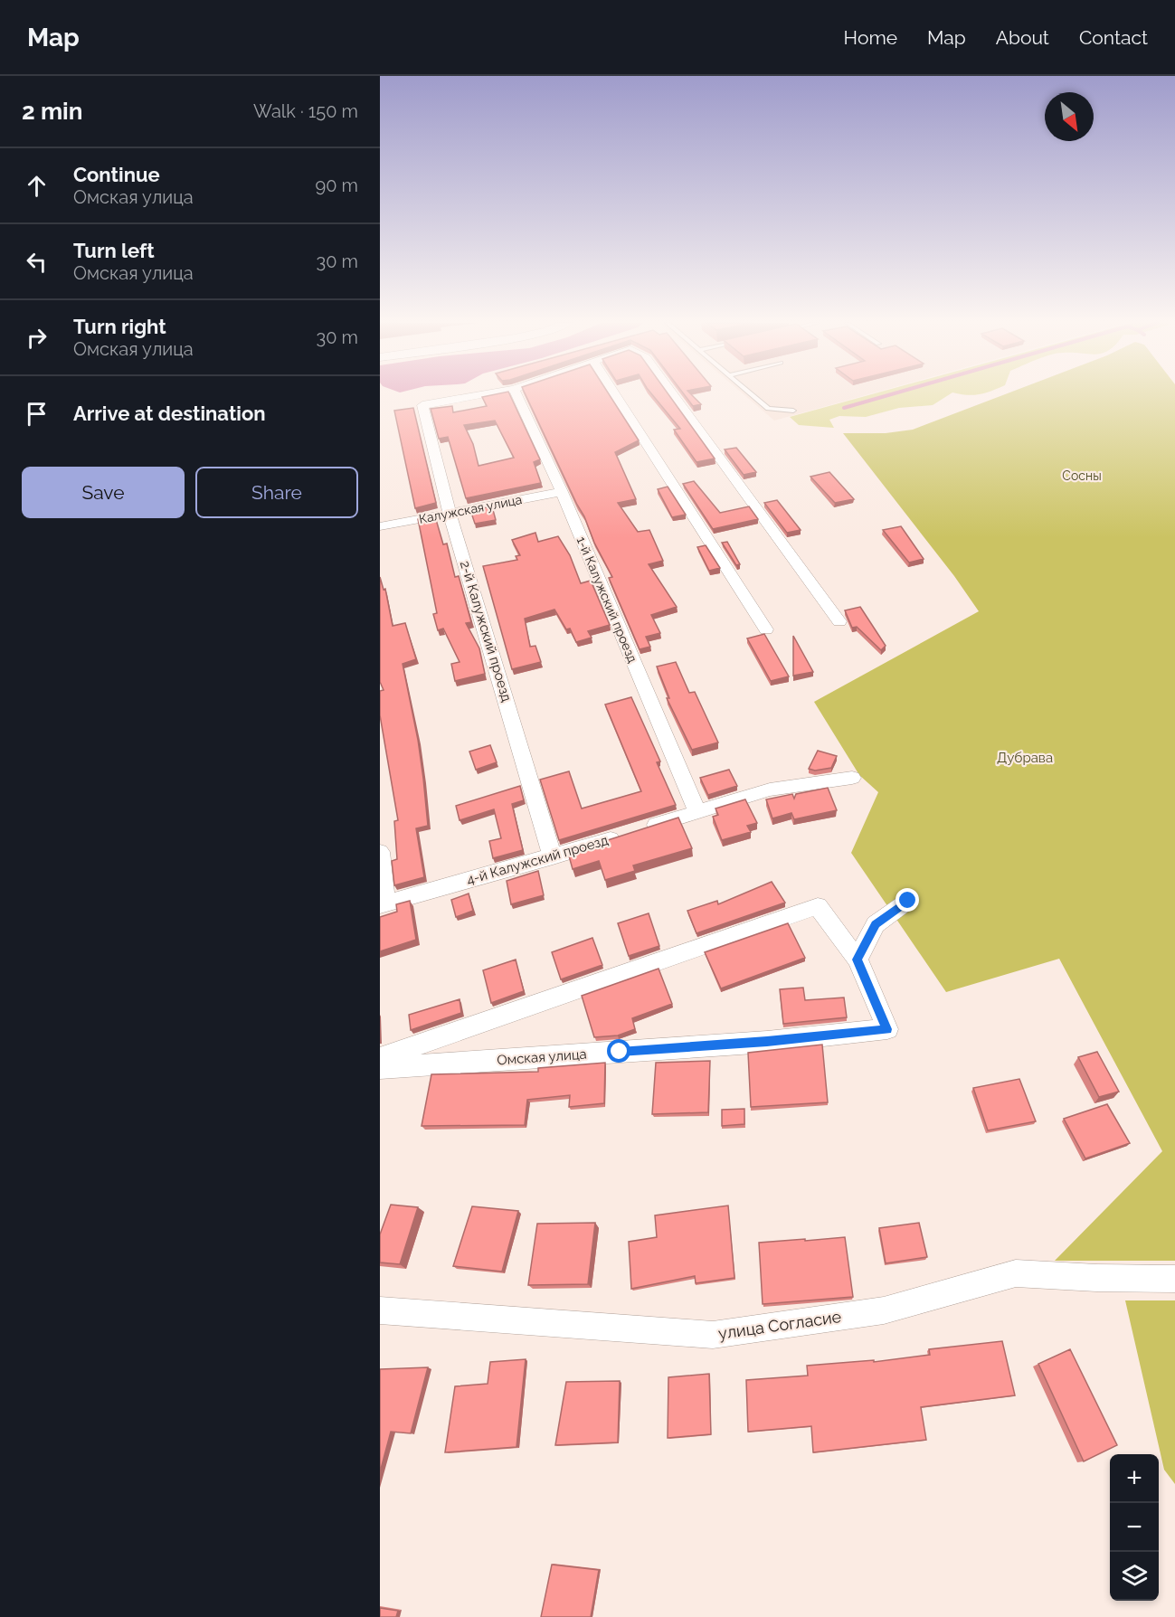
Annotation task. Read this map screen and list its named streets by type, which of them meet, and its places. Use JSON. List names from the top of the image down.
{
  "streets": {
    "street": [
      "Калужская улица",
      "1-й Калужский проезд",
      "2-й Калужский проезд",
      "4-й Калужский проезд",
      "Омская улица",
      "улица Согласие"
    ]
  },
  "crossings": [
    ["Калужская улица", "1-й Калужский проезд"],
    ["Калужская улица", "2-й Калужский проезд"],
    ["1-й Калужский проезд", "4-й Калужский проезд"],
    ["2-й Калужский проезд", "4-й Калужский проезд"]
  ],
  "parks": ["Сосны", "Дубрава"],
  "north": "bottom right",
  "page": {
    "header": "Map",
    "nav": [
      "Home",
      "Map",
      "About",
      "Contact"
    ],
    "heading": ["2 min", "Walk · 150 m"],
    "list": [
      ["Continue", "Омская улица", "90 m"],
      ["Turn left", "Омская улица", "30 m"],
      ["Turn right", "Омская улица", "30 m"],
      "Arrive at destination"
    ],
    "buttons": ["Save", "Share"],
    "map_buttons": ["+", "−"]
  }
}
